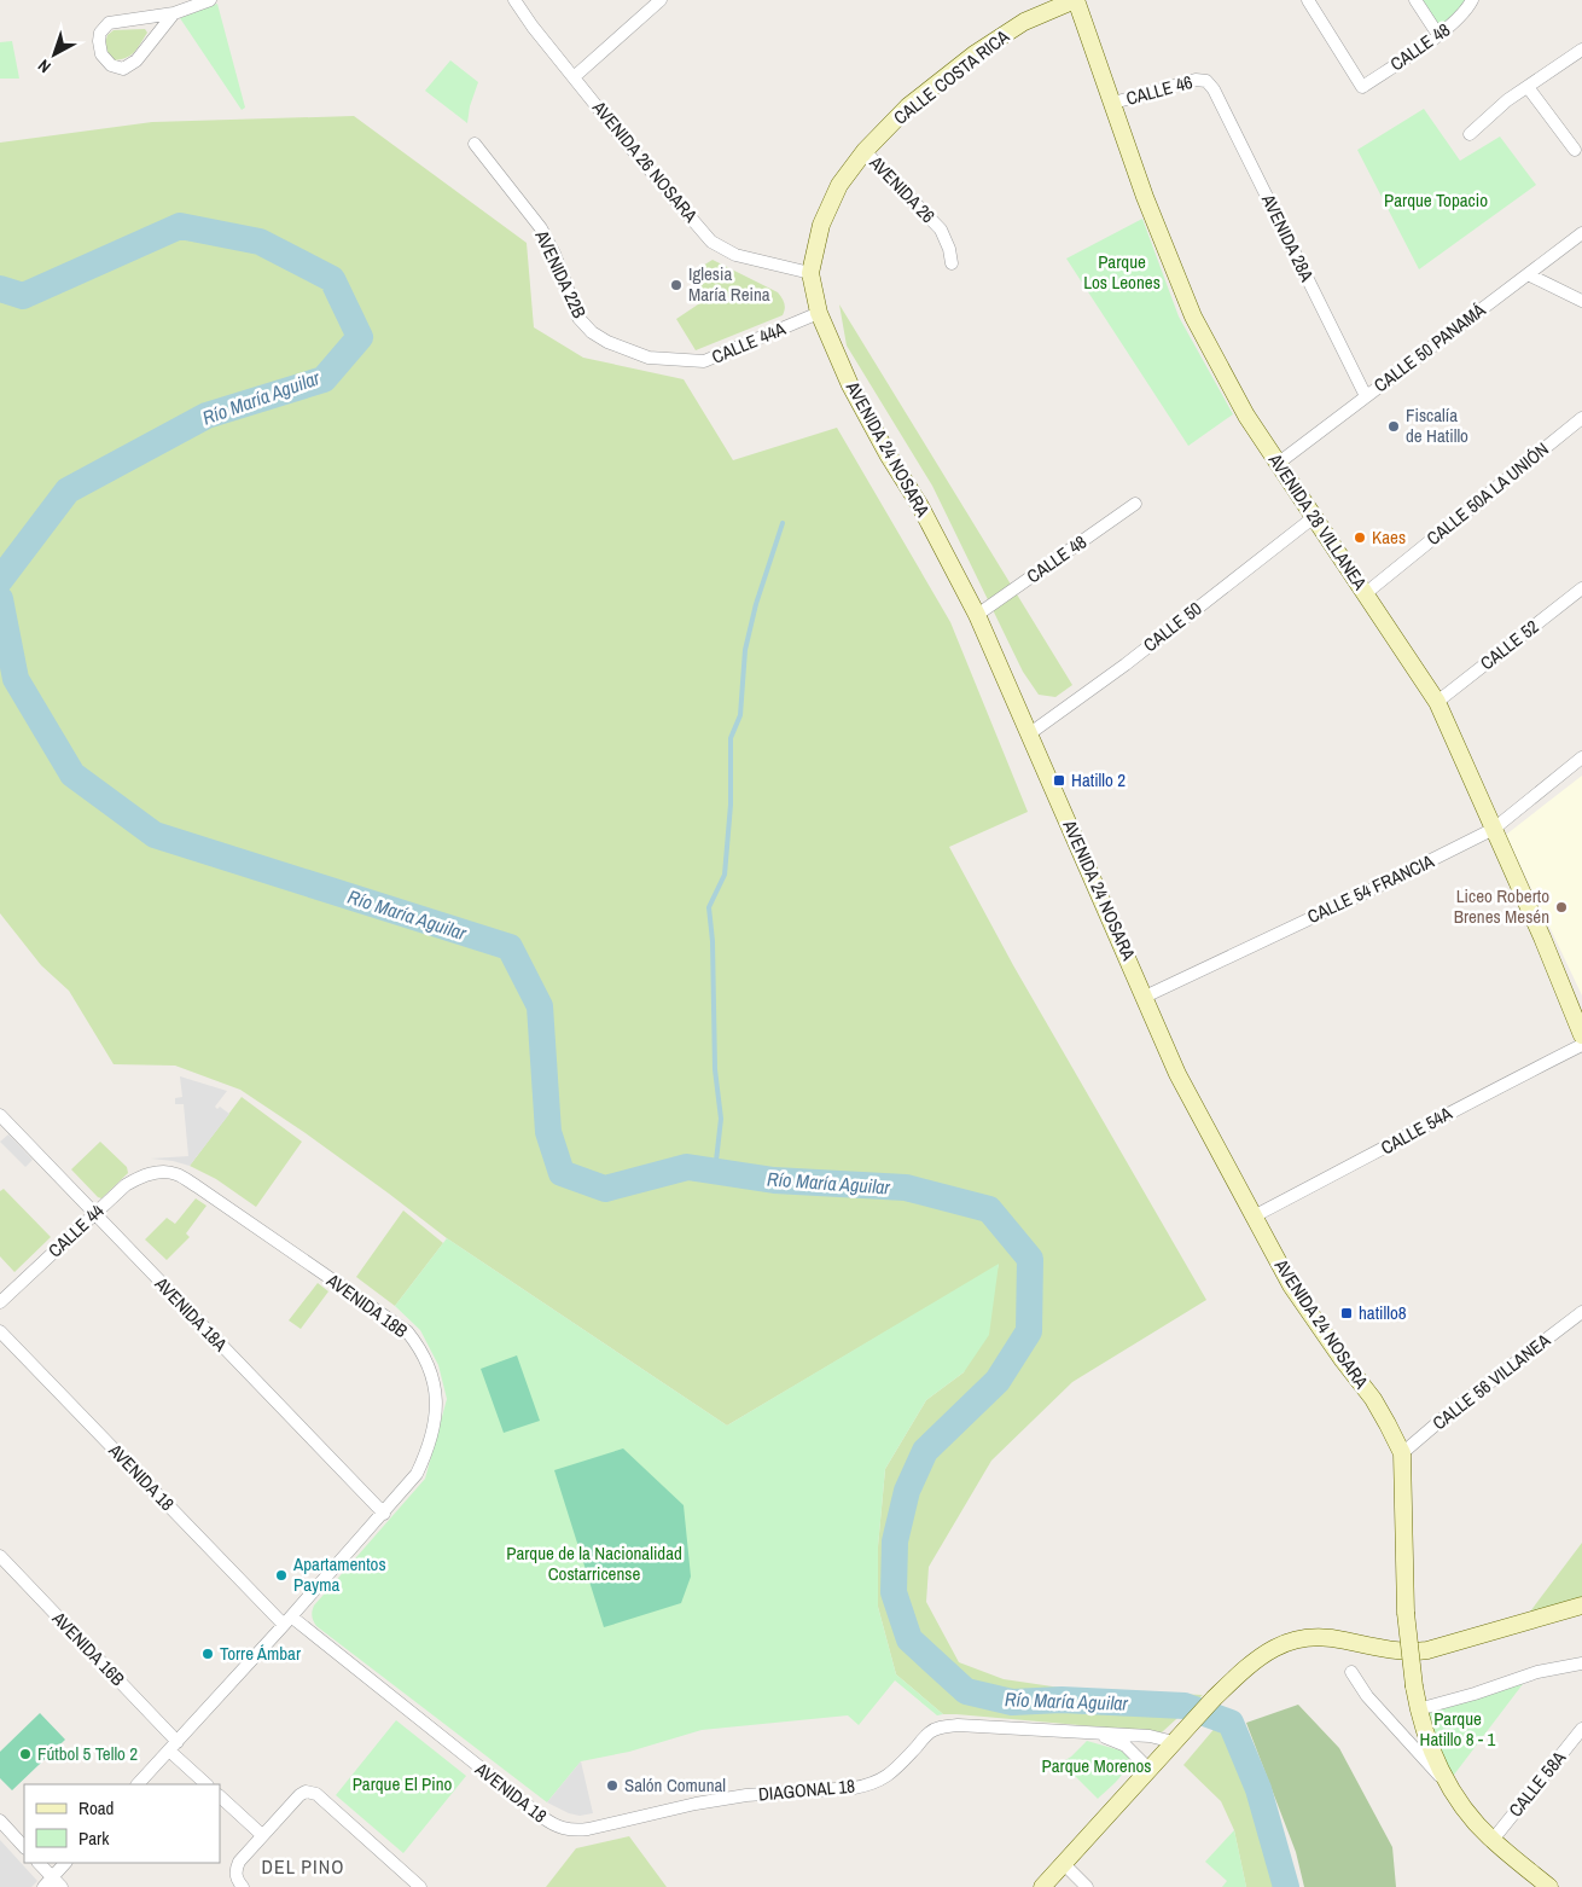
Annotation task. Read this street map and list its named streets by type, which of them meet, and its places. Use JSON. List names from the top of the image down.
{
  "streets": {
    "street": [
      "CALLE 48",
      "CALLE COSTA RICA",
      "CALLE 46",
      "AVENIDA 26 NOSARA",
      "AVENIDA 26",
      "AVENIDA 28A",
      "AVENIDA 22B",
      "CALLE 44A",
      "CALLE 50 PANAMÁ",
      "AVENIDA 24 NOSARA",
      "CALLE 50A LA UNIÓN",
      "AVENIDA 28 VILLANEA",
      "CALLE 50",
      "CALLE 52",
      "CALLE 54 FRANCIA",
      "CALLE 54A",
      "CALLE 44",
      "AVENIDA 18B",
      "AVENIDA 18A",
      "CALLE 56 VILLANEA",
      "AVENIDA 18",
      "AVENIDA 16B",
      "CALLE 58A",
      "DIAGONAL 18"
    ]
  },
  "crossings": [
    ["CALLE 48", "AVENIDA 24 NOSARA"],
    ["CALLE COSTA RICA", "AVENIDA 26 NOSARA"],
    ["CALLE COSTA RICA", "AVENIDA 26"],
    ["CALLE COSTA RICA", "CALLE 44A"],
    ["CALLE COSTA RICA", "AVENIDA 24 NOSARA"],
    ["CALLE COSTA RICA", "AVENIDA 28 VILLANEA"],
    ["CALLE 46", "AVENIDA 28A"],
    ["CALLE 46", "AVENIDA 28 VILLANEA"],
    ["AVENIDA 28A", "CALLE 50 PANAMÁ"],
    ["AVENIDA 22B", "CALLE 44A"],
    ["CALLE 44A", "AVENIDA 24 NOSARA"],
    ["CALLE 50 PANAMÁ", "AVENIDA 28 VILLANEA"],
    ["AVENIDA 24 NOSARA", "CALLE 50"],
    ["AVENIDA 24 NOSARA", "CALLE 54 FRANCIA"],
    ["AVENIDA 24 NOSARA", "CALLE 54A"],
    ["AVENIDA 24 NOSARA", "CALLE 56 VILLANEA"],
    ["CALLE 50A LA UNIÓN", "AVENIDA 28 VILLANEA"],
    ["AVENIDA 28 VILLANEA", "CALLE 50"],
    ["AVENIDA 28 VILLANEA", "CALLE 52"],
    ["AVENIDA 28 VILLANEA", "CALLE 54 FRANCIA"],
    ["CALLE 44", "AVENIDA 18B"],
    ["CALLE 44", "AVENIDA 18A"],
    ["AVENIDA 18B", "AVENIDA 18A"],
    ["AVENIDA 18B", "AVENIDA 18"],
    ["AVENIDA 18B", "AVENIDA 16B"],
    ["AVENIDA 18", "DIAGONAL 18"]
  ],
  "districts": ["DEL PINO"],
  "water": ["Río María Aguilar"],
  "parks": [
    "Parque Topacio",
    "Parque Los Leones",
    "Parque de la Nacionalidad Costarricense",
    "Parque Hatillo 8 - 1",
    "Parque Morenos",
    "Parque El Pino"
  ],
  "places": {
    "other": [
      "Iglesia María Reina",
      "Fiscalía de Hatillo",
      "Kaes",
      "Liceo Roberto Brenes Mesén",
      "Apartamentos Payma",
      "Torre Ámbar",
      "Fútbol 5 Tello 2",
      "Salón Comunal"
    ],
    "transit": ["Hatillo 2", "hatillo8"]
  },
  "legend": ["Road", "Park"],
  "north": "bottom left"
}
